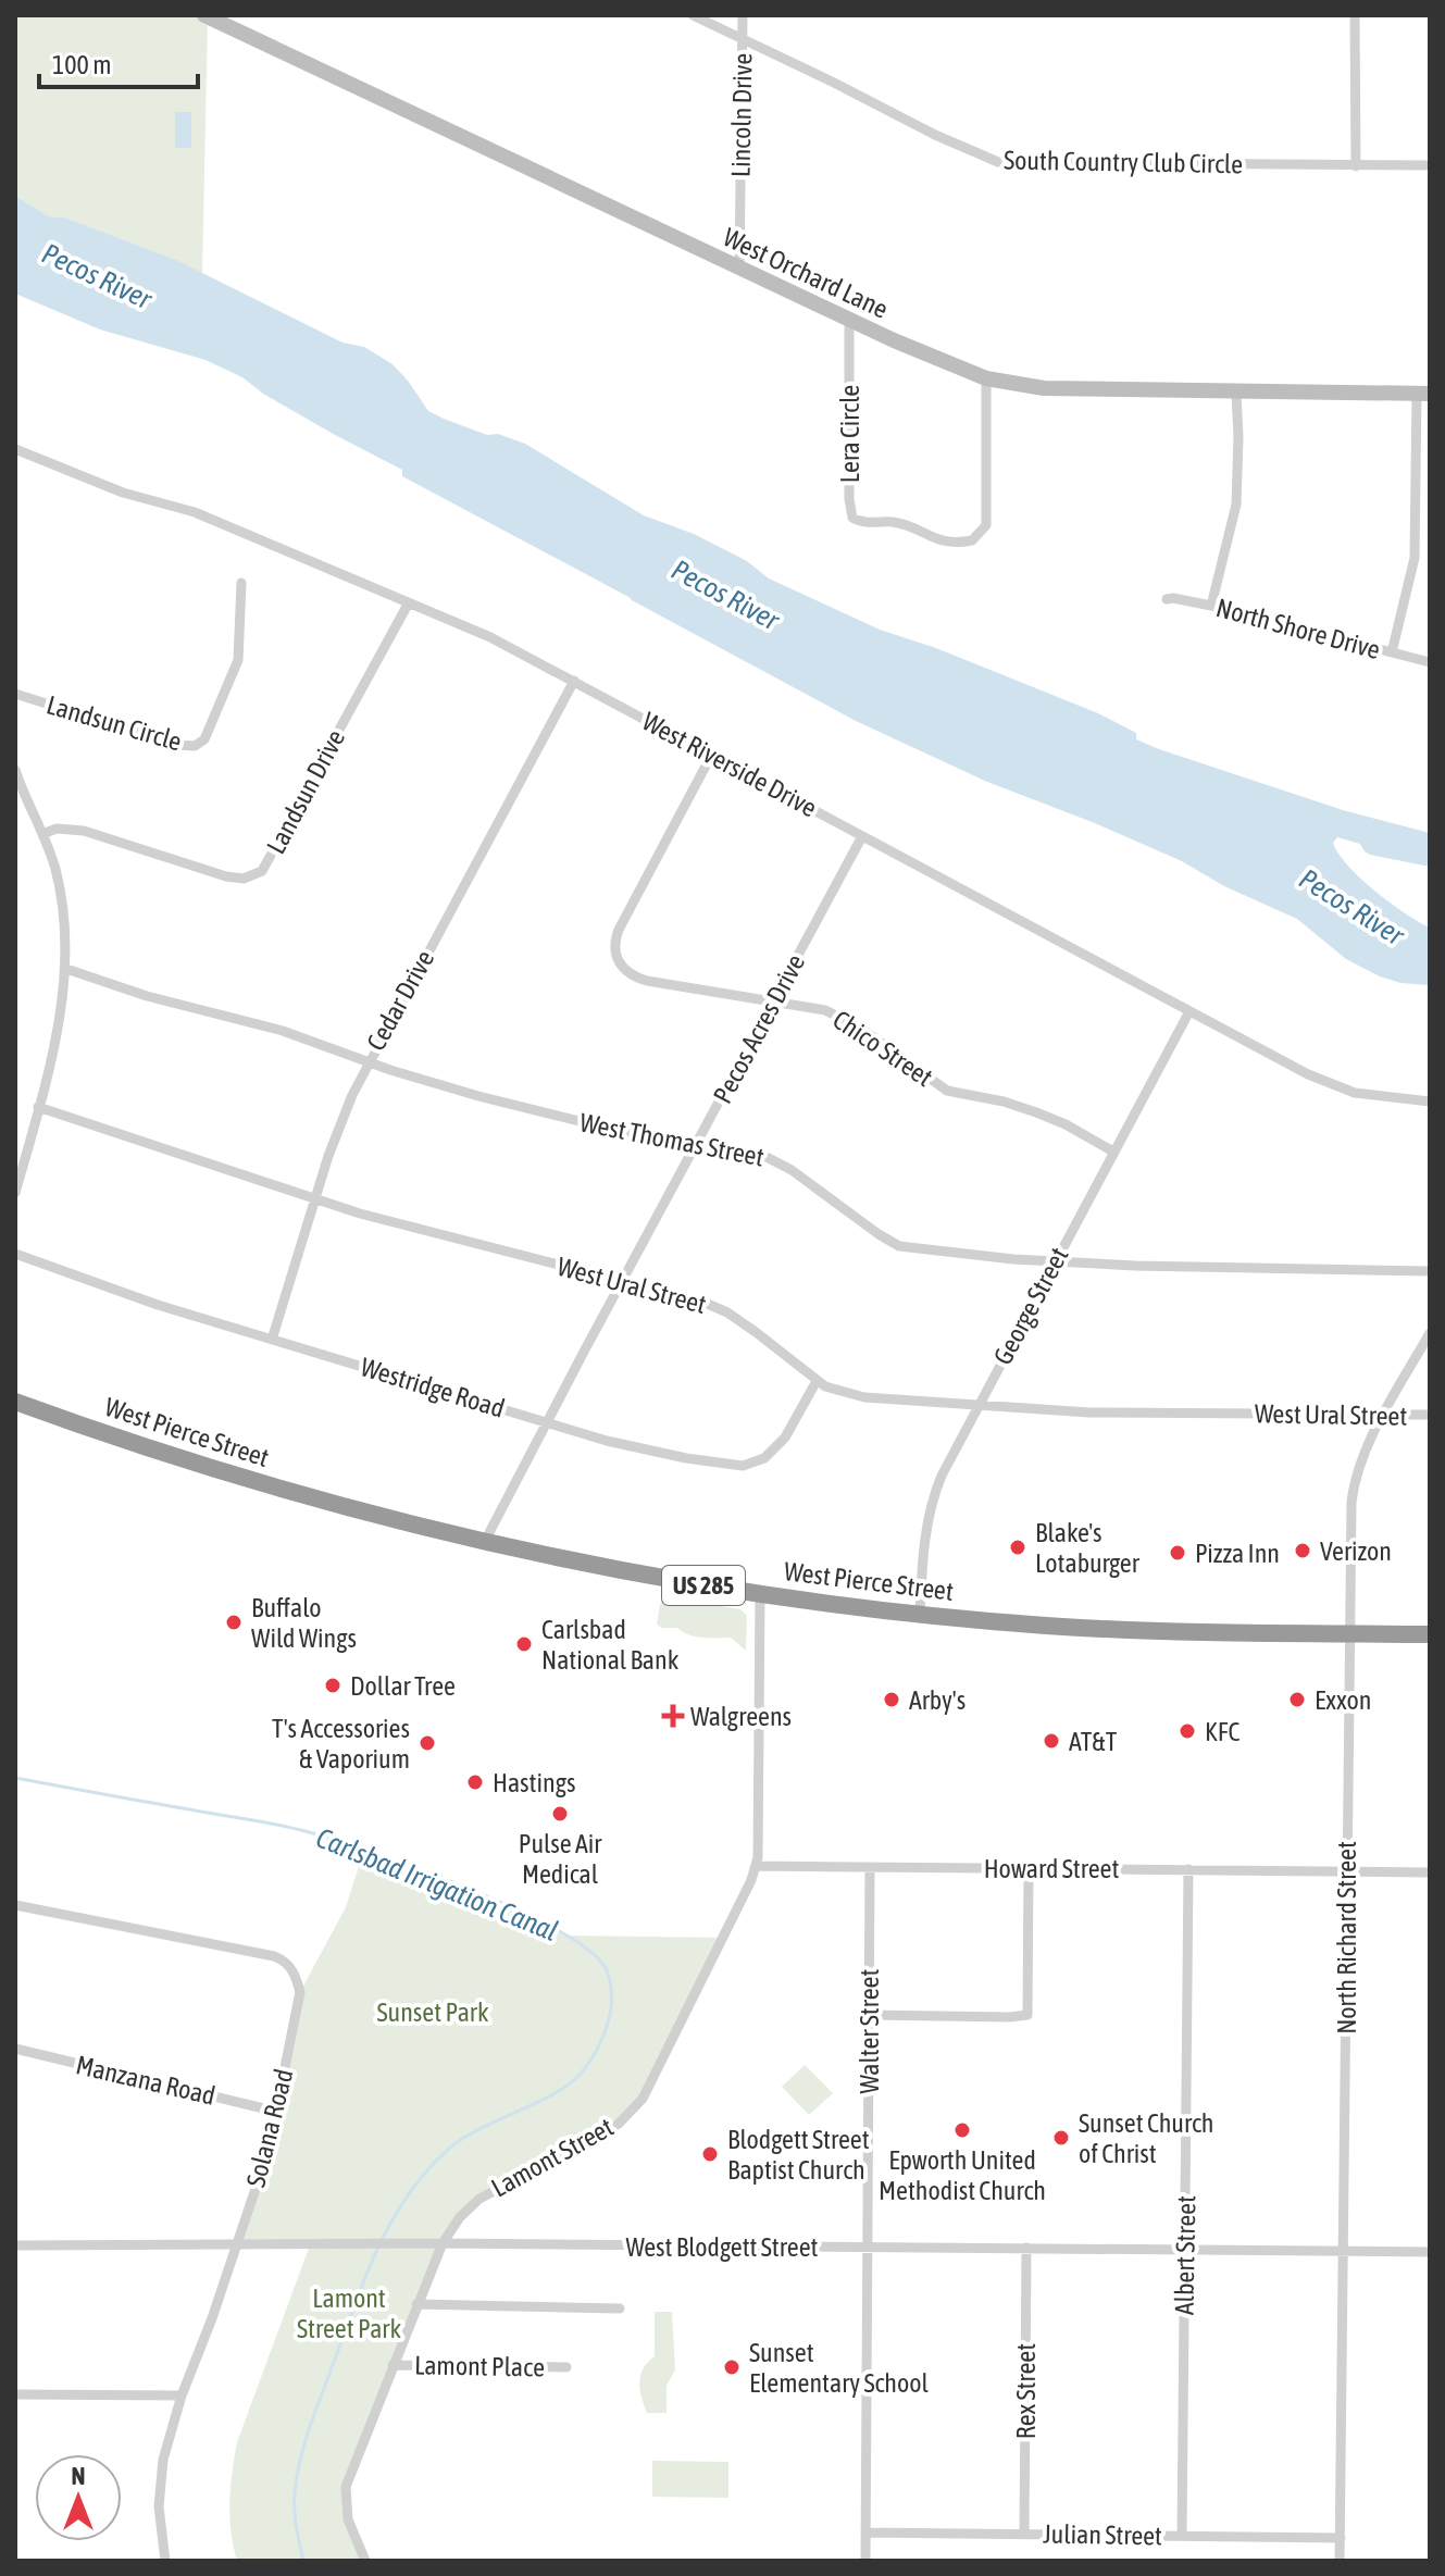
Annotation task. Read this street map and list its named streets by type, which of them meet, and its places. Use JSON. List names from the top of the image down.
{
  "streets": {
    "highway": ["West Pierce Street", "US 285"],
    "street": [
      "Lincoln Drive",
      "South Country Club Circle",
      "West Orchard Lane",
      "Lera Circle",
      "North Shore Drive",
      "Landsun Circle",
      "West Riverside Drive",
      "Landsun Drive",
      "Cedar Drive",
      "Pecos Acres Drive",
      "Chico Street",
      "West Thomas Street",
      "West Ural Street",
      "George Street",
      "Westridge Road",
      "Howard Street",
      "North Richard Street",
      "Walter Street",
      "Manzana Road",
      "Solana Road",
      "Lamont Street",
      "West Blodgett Street",
      "Albert Street",
      "Lamont Place",
      "Rex Street",
      "Julian Street"
    ]
  },
  "crossings": [
    ["Lincoln Drive", "South Country Club Circle"],
    ["Lincoln Drive", "West Orchard Lane"],
    ["West Orchard Lane", "Lera Circle"],
    ["West Riverside Drive", "Landsun Drive"],
    ["West Riverside Drive", "Cedar Drive"],
    ["West Riverside Drive", "Pecos Acres Drive"],
    ["West Riverside Drive", "Chico Street"],
    ["West Riverside Drive", "George Street"],
    ["Cedar Drive", "West Thomas Street"],
    ["Cedar Drive", "West Ural Street"],
    ["Cedar Drive", "Westridge Road"],
    ["Pecos Acres Drive", "Chico Street"],
    ["Pecos Acres Drive", "West Thomas Street"],
    ["Pecos Acres Drive", "West Ural Street"],
    ["Pecos Acres Drive", "Westridge Road"],
    ["Pecos Acres Drive", "West Pierce Street"],
    ["Chico Street", "George Street"],
    ["West Thomas Street", "George Street"],
    ["West Ural Street", "George Street"],
    ["West Ural Street", "Westridge Road"],
    ["West Ural Street", "North Richard Street"],
    ["George Street", "West Pierce Street"],
    ["West Pierce Street", "North Richard Street"],
    ["West Pierce Street", "Lamont Street"],
    ["Howard Street", "North Richard Street"],
    ["Howard Street", "Walter Street"],
    ["Howard Street", "Lamont Street"],
    ["Howard Street", "Albert Street"],
    ["North Richard Street", "West Blodgett Street"],
    ["North Richard Street", "Julian Street"],
    ["Walter Street", "West Blodgett Street"],
    ["Walter Street", "Julian Street"],
    ["Manzana Road", "Solana Road"],
    ["Solana Road", "West Blodgett Street"],
    ["Lamont Street", "West Blodgett Street"],
    ["Lamont Street", "Lamont Place"],
    ["West Blodgett Street", "Albert Street"],
    ["West Blodgett Street", "Rex Street"],
    ["Albert Street", "Julian Street"],
    ["Rex Street", "Julian Street"]
  ],
  "water": ["Pecos River", "Carlsbad Irrigation Canal"],
  "parks": ["Sunset Park", "Lamont Street Park"],
  "places": {
    "other": [
      "Blake's Lotaburger",
      "Verizon",
      "Pizza Inn",
      "Buffalo Wild Wings",
      "Carlsbad National Bank",
      "Dollar Tree",
      "Arby's",
      "Exxon",
      "KFC",
      "AT&T",
      "T's Accessories & Vaporium",
      "Hastings",
      "Pulse Air Medical",
      "Epworth United Methodist Church",
      "Sunset Church of Christ",
      "Blodgett Street Baptist Church",
      "Sunset Elementary School"
    ],
    "health": ["Walgreens"]
  },
  "scale_bar": "100 m",
  "north": "top"
}
